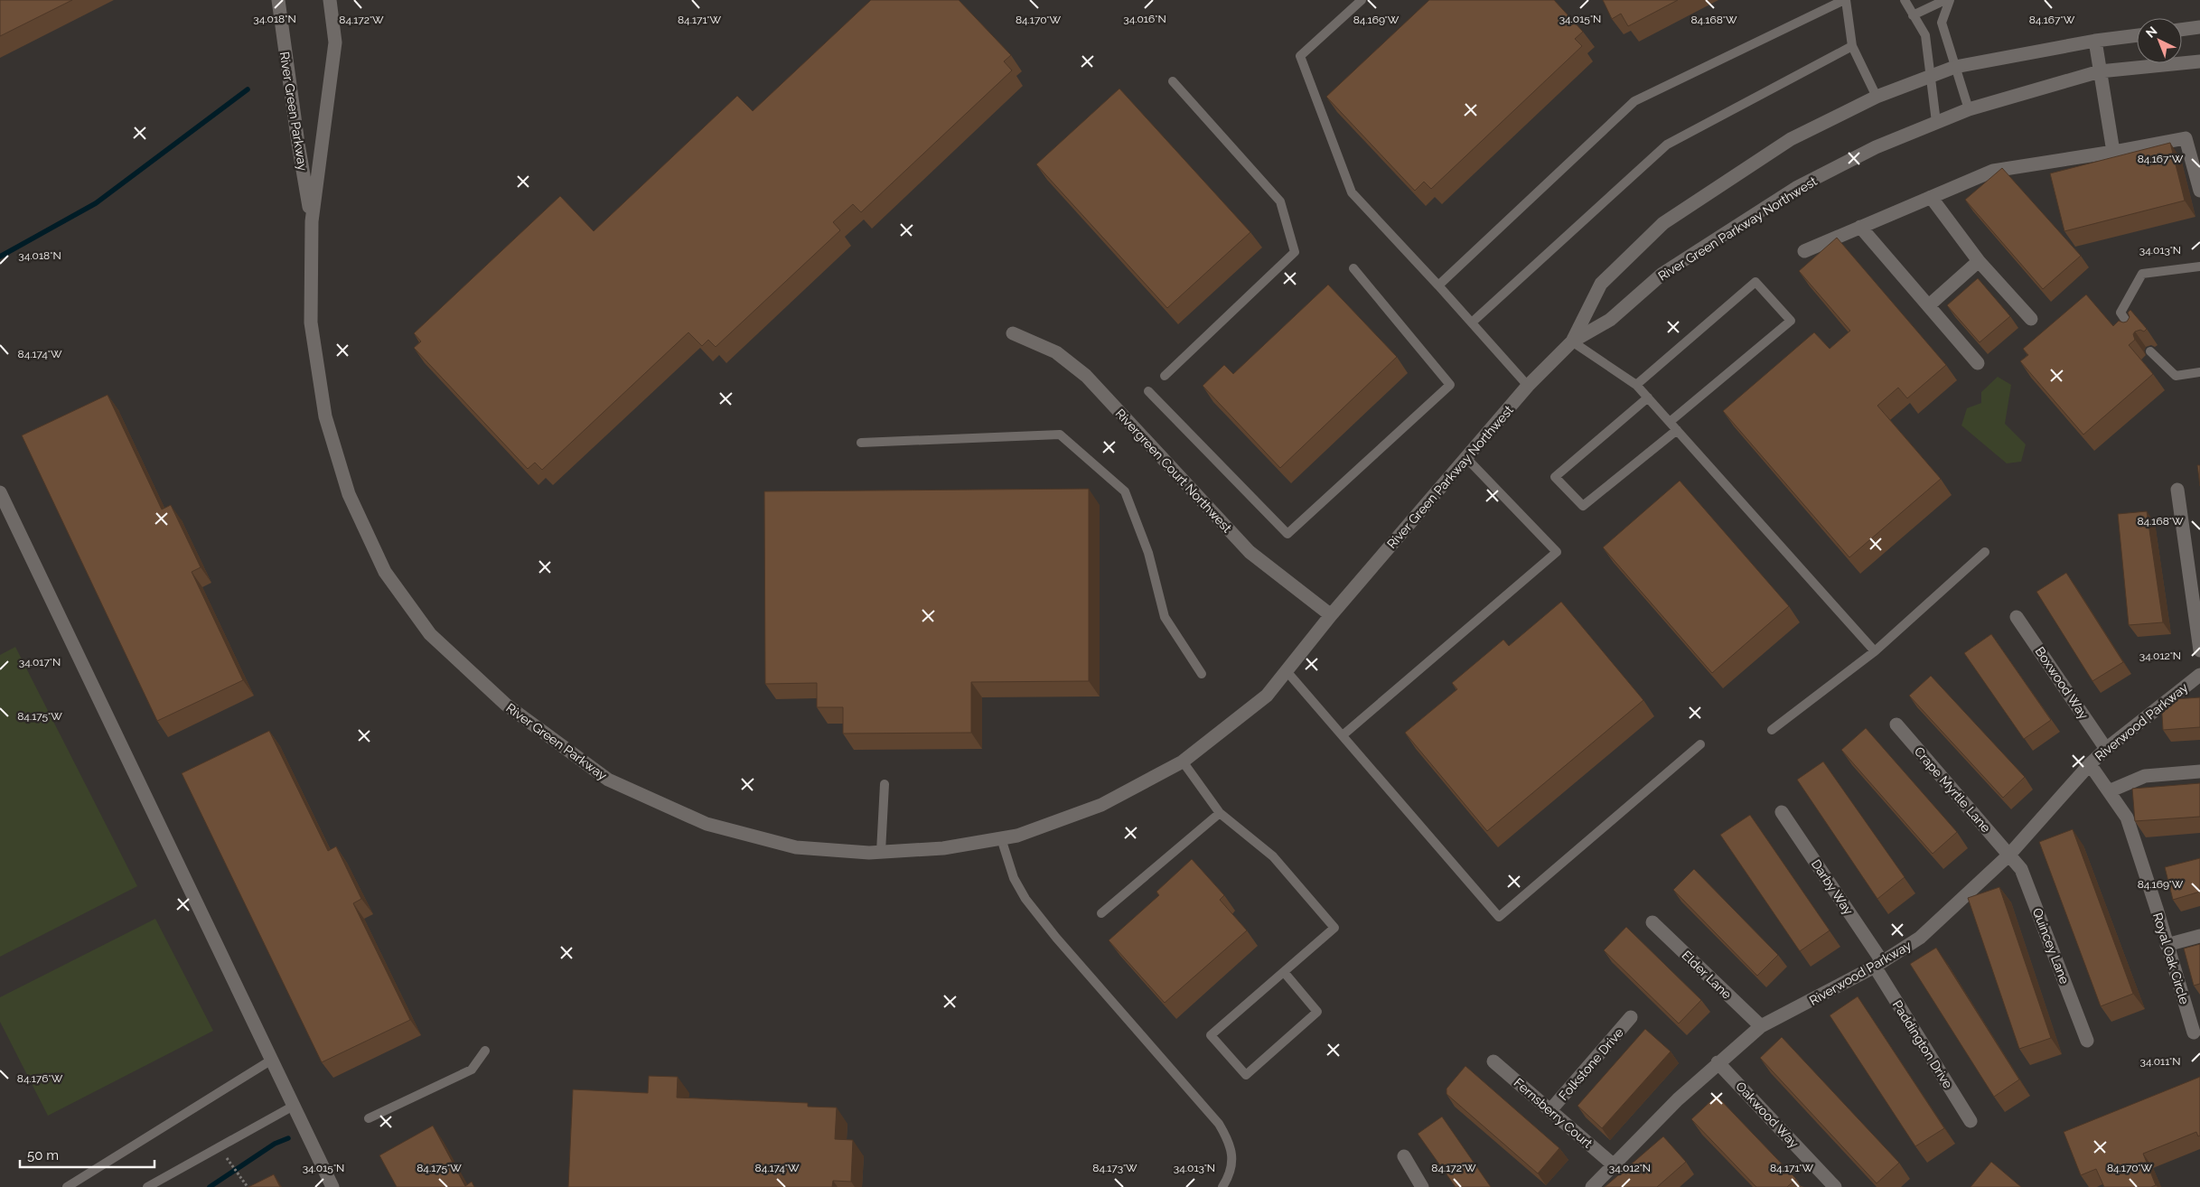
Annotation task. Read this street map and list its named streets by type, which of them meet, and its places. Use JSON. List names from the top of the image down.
{
  "streets": {
    "street": [
      "River Green Parkway",
      "River Green Parkway Northwest",
      "Rivergreen Court Northwest",
      "Boxwood Way",
      "Riverwood Parkway",
      "Crape Myrtle Lane",
      "Darby Way",
      "Quincey Lane",
      "Royal Oak Circle",
      "Elder Lane",
      "Paddington Drive",
      "Folkstone Drive",
      "Fernsberry Court",
      "Oakwood Way"
    ]
  },
  "crossings": [
    ["River Green Parkway", "River Green Parkway Northwest"],
    ["River Green Parkway", "Rivergreen Court Northwest"],
    ["River Green Parkway Northwest", "Rivergreen Court Northwest"],
    ["Boxwood Way", "Riverwood Parkway"],
    ["Riverwood Parkway", "Crape Myrtle Lane"],
    ["Riverwood Parkway", "Darby Way"],
    ["Riverwood Parkway", "Quincey Lane"],
    ["Riverwood Parkway", "Royal Oak Circle"],
    ["Riverwood Parkway", "Elder Lane"],
    ["Riverwood Parkway", "Paddington Drive"],
    ["Riverwood Parkway", "Fernsberry Court"],
    ["Riverwood Parkway", "Oakwood Way"],
    ["Crape Myrtle Lane", "Quincey Lane"],
    ["Darby Way", "Paddington Drive"],
    ["Folkstone Drive", "Fernsberry Court"]
  ],
  "scale_bar": "50 m",
  "north": "top left",
  "coordinates": [
    "34.018°N",
    "34.016°N",
    "34.015°N",
    "84.172°W",
    "84.171°W",
    "84.170°W",
    "84.169°W",
    "84.167°W",
    "84.168°W",
    "34.013°N",
    "84.174°W",
    "34.012°N",
    "34.017°N",
    "84.175°W",
    "34.011°N",
    "84.176°W",
    "84.173°W"
  ]
}
